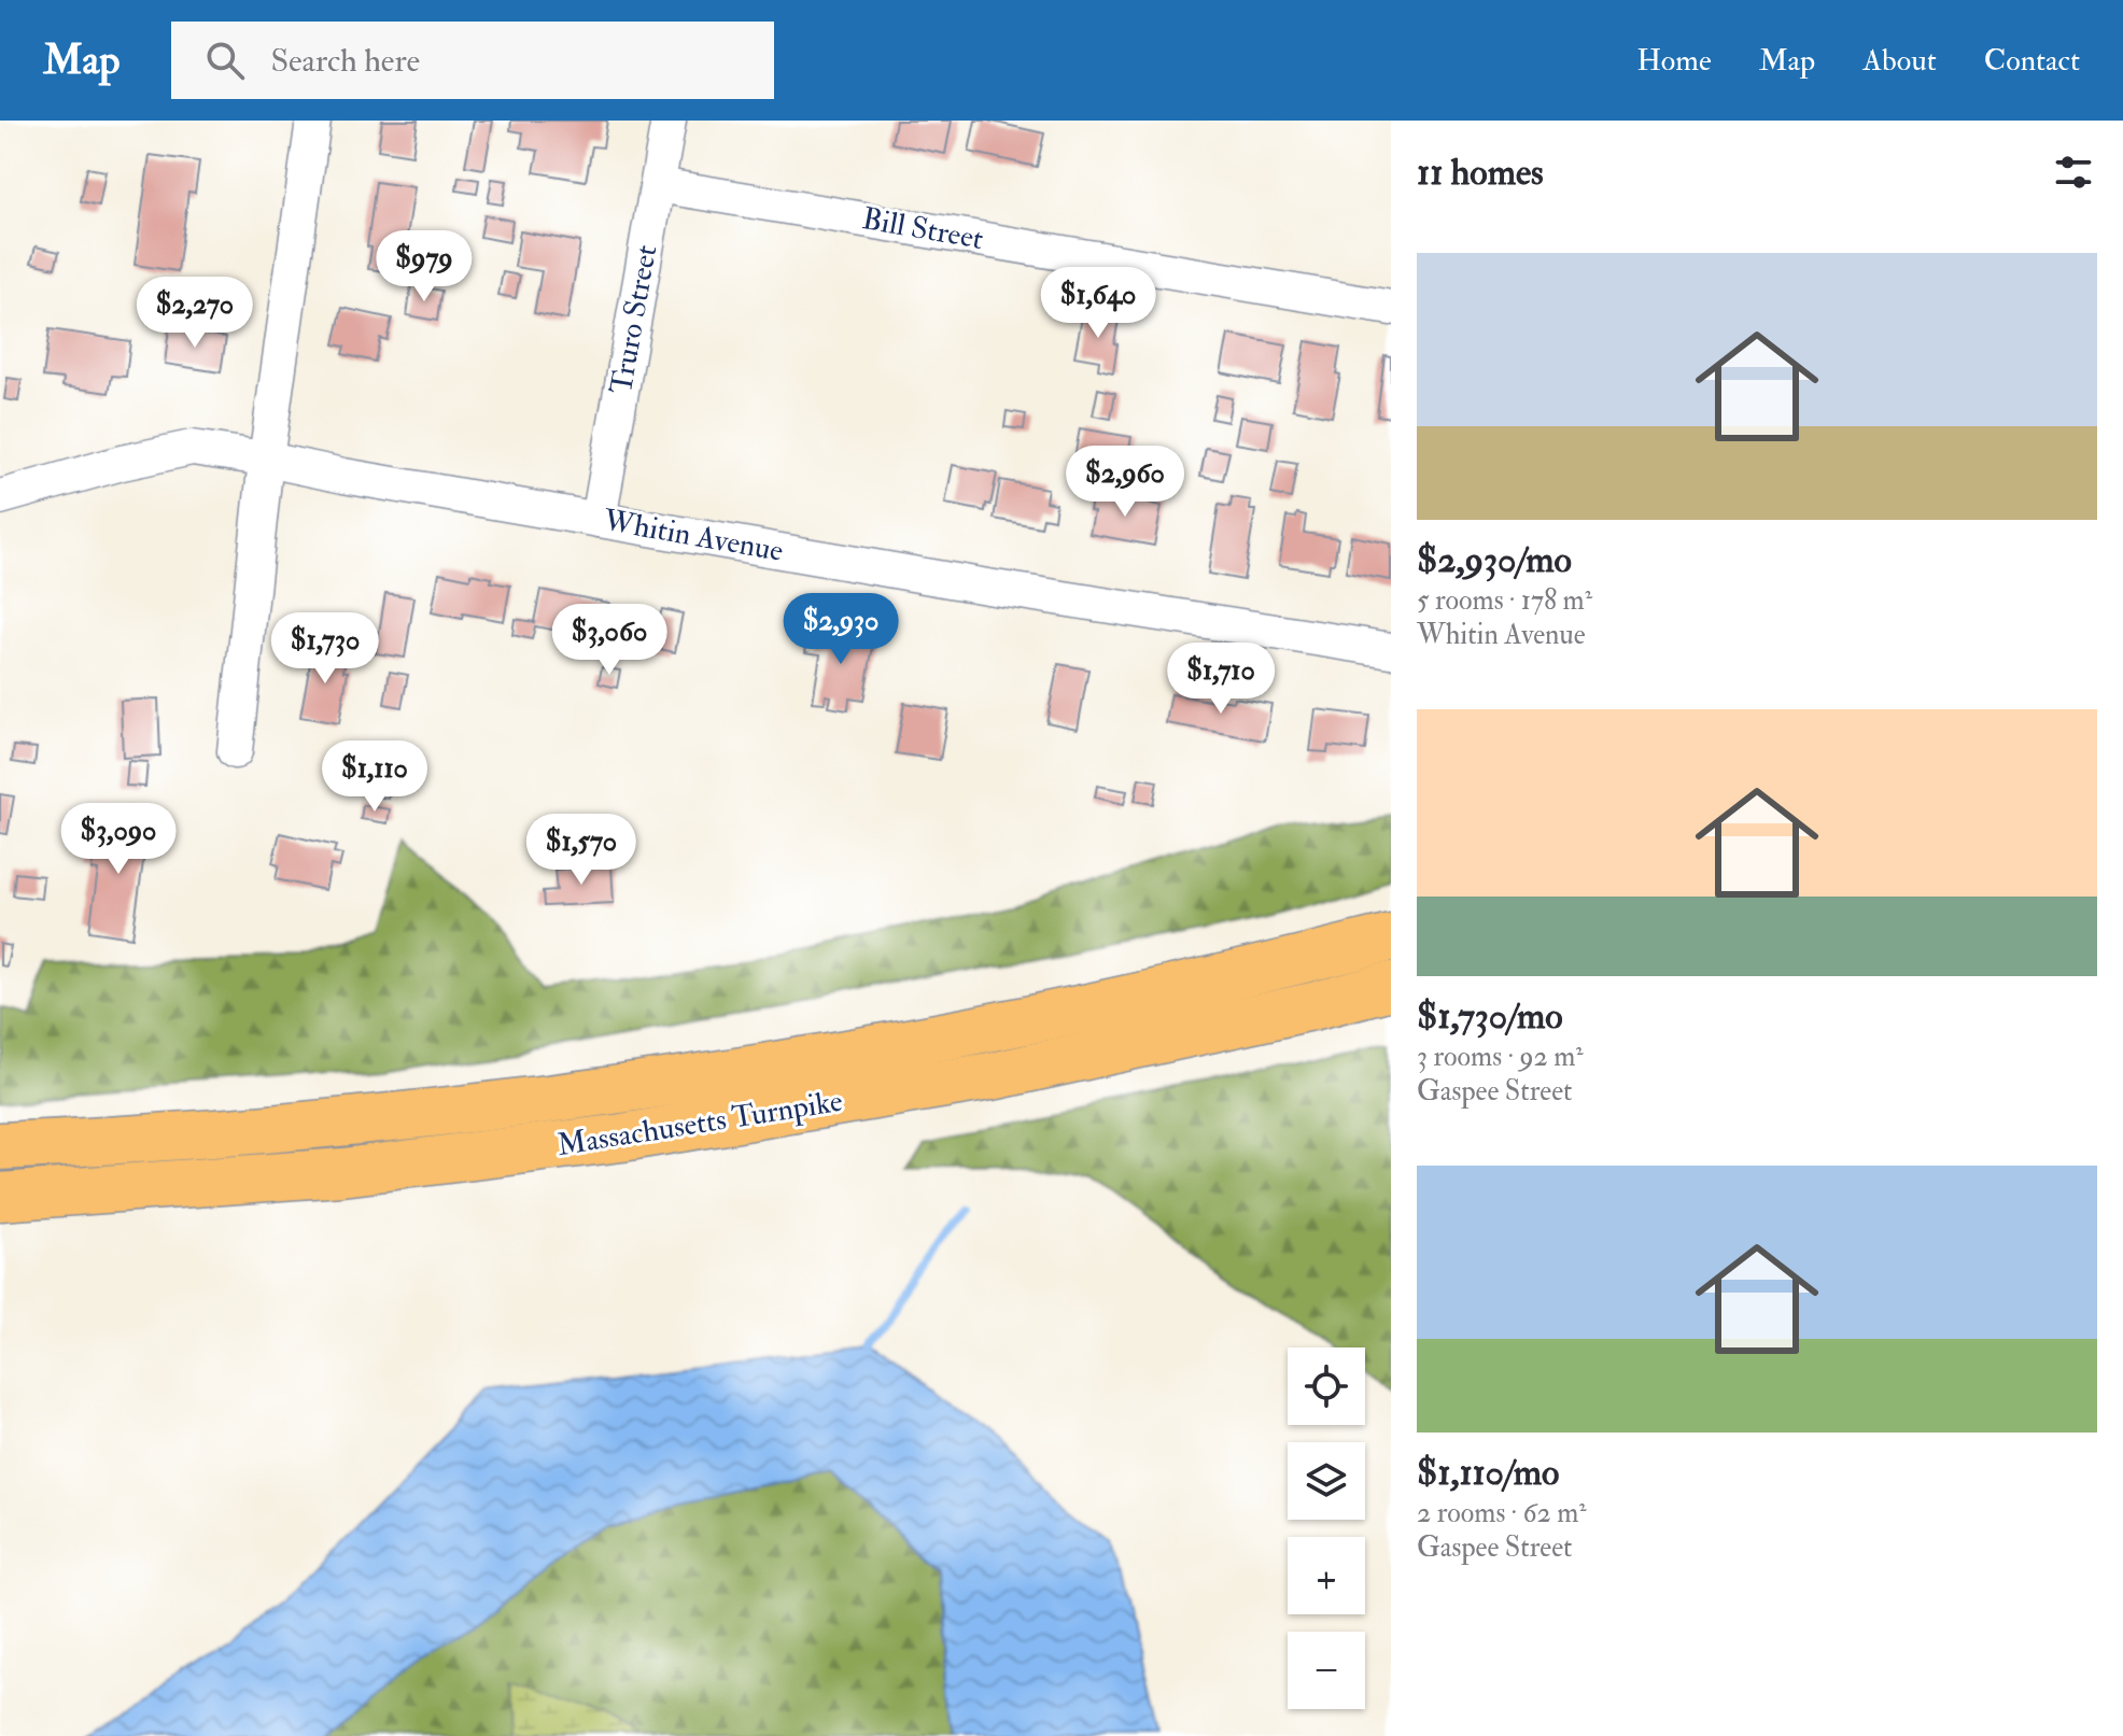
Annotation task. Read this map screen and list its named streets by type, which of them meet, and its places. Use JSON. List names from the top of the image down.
{
  "streets": {
    "highway": ["Massachusetts Turnpike"],
    "street": ["Bill Street", "Truro Street", "Whitin Avenue"]
  },
  "crossings": [
    ["Bill Street", "Truro Street"],
    ["Truro Street", "Whitin Avenue"]
  ],
  "page": {
    "header": "Map",
    "search": "Search here",
    "nav": [
      "Home",
      "Map",
      "About",
      "Contact"
    ],
    "heading": "11 homes",
    "list": [
      {
        "name": "$2,930/mo",
        "note": "5 rooms · 178 m² · Whitin Avenue"
      },
      {
        "name": "$1,730/mo",
        "note": "3 rooms · 92 m² · Gaspee Street"
      },
      {
        "name": "$1,110/mo",
        "note": "2 rooms · 62 m² · Gaspee Street"
      }
    ],
    "price": [
      "$979",
      "$1,640",
      "$2,270",
      "$2,960",
      "$2,930",
      "$3,060",
      "$1,730",
      "$1,710",
      "$1,110",
      "$3,090",
      "$1,570"
    ],
    "map_buttons": ["+", "−"]
  }
}
